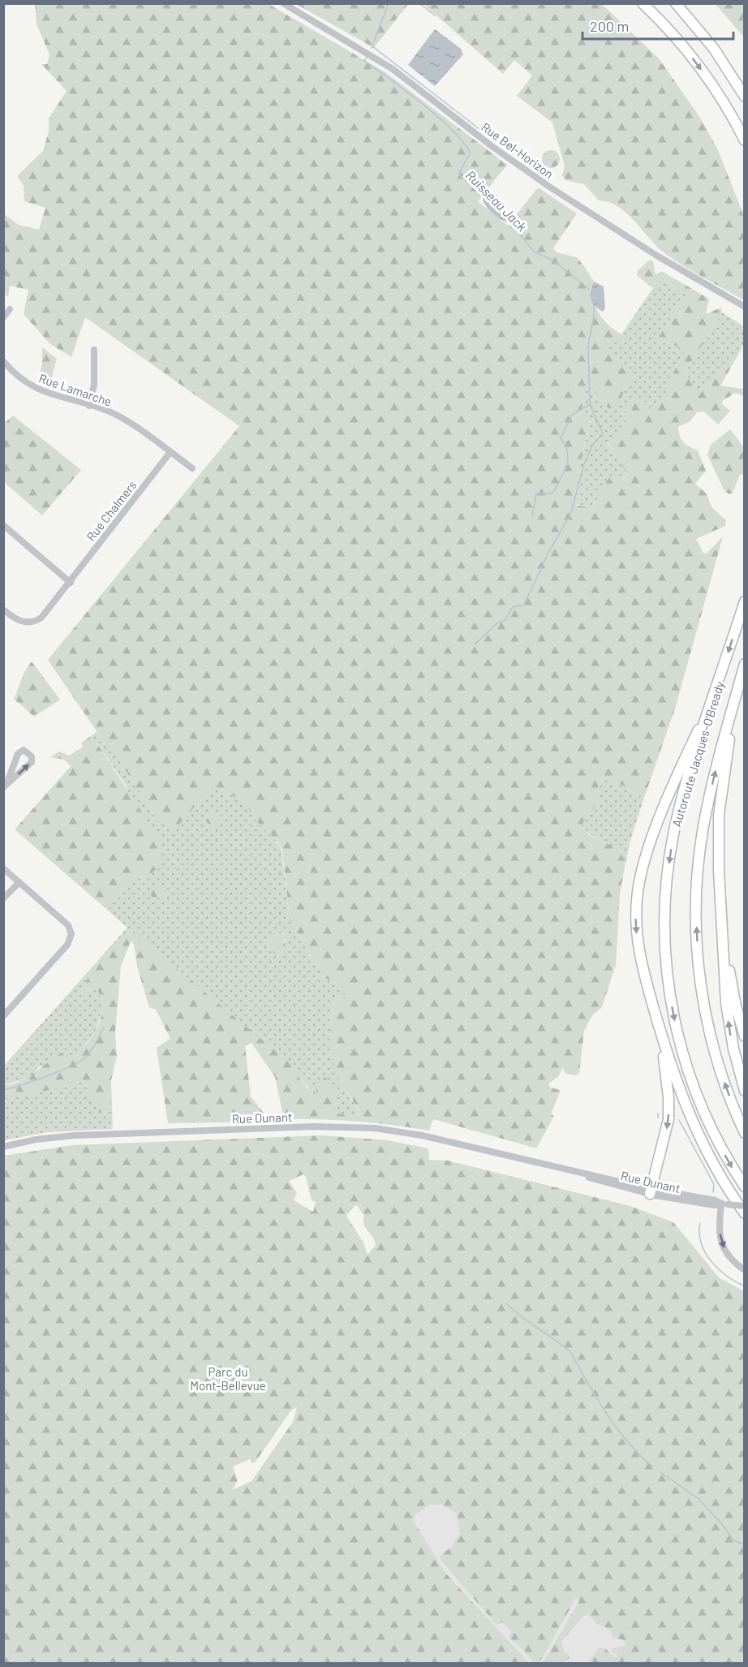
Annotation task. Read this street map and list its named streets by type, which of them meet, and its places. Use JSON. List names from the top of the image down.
{
  "streets": {
    "highway": ["Autoroute Jacques-O'Bready"],
    "street": [
      "Rue Bel-Horizon",
      "Rue Lamarche",
      "Rue Chalmers",
      "Rue Dunant"
    ]
  },
  "crossings": [
    ["Rue Lamarche", "Rue Chalmers"]
  ],
  "water": ["Ruisseau Jack"],
  "parks": ["Parc du Mont-Bellevue"],
  "scale_bar": "200 m"
}
